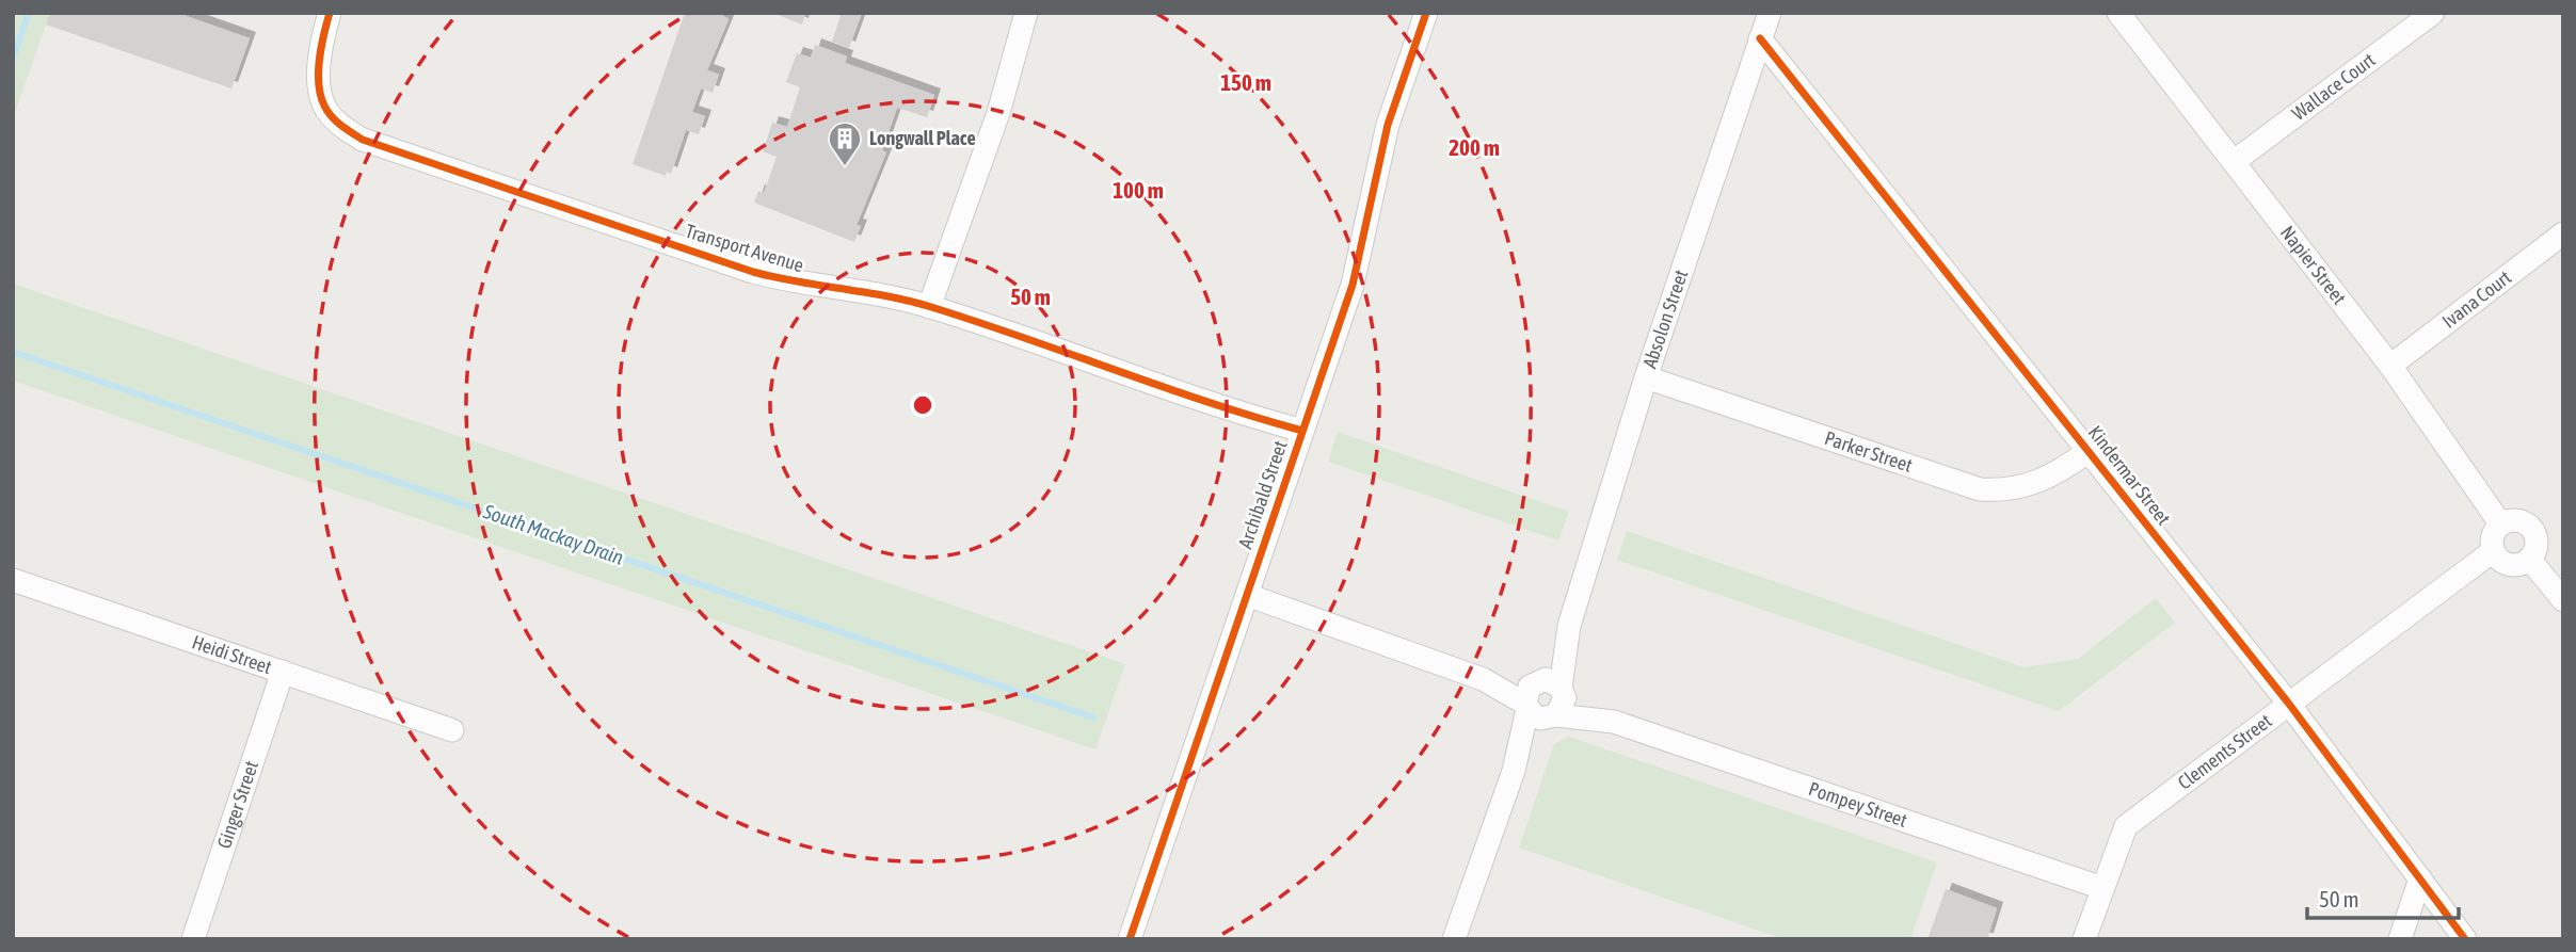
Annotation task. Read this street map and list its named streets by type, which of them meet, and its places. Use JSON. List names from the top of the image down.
{
  "streets": {
    "street": [
      "Wallace Court",
      "Transport Avenue",
      "Napier Street",
      "Ivana Court",
      "Absolon Street",
      "Parker Street",
      "Kindermar Street",
      "Archibald Street",
      "Heidi Street",
      "Clements Street",
      "Pompey Street",
      "Ginger Street"
    ]
  },
  "crossings": [
    ["Wallace Court", "Napier Street"],
    ["Transport Avenue", "Archibald Street"],
    ["Napier Street", "Ivana Court"],
    ["Napier Street", "Clements Street"],
    ["Absolon Street", "Parker Street"],
    ["Absolon Street", "Kindermar Street"],
    ["Absolon Street", "Pompey Street"],
    ["Parker Street", "Kindermar Street"],
    ["Kindermar Street", "Clements Street"],
    ["Heidi Street", "Ginger Street"],
    ["Clements Street", "Pompey Street"]
  ],
  "water": ["South Mackay Drain"],
  "places": {
    "building": ["Longwall Place"]
  },
  "scale_bar": "50 m",
  "rings": [
    "150 m",
    "200 m",
    "100 m",
    "50 m"
  ]
}
